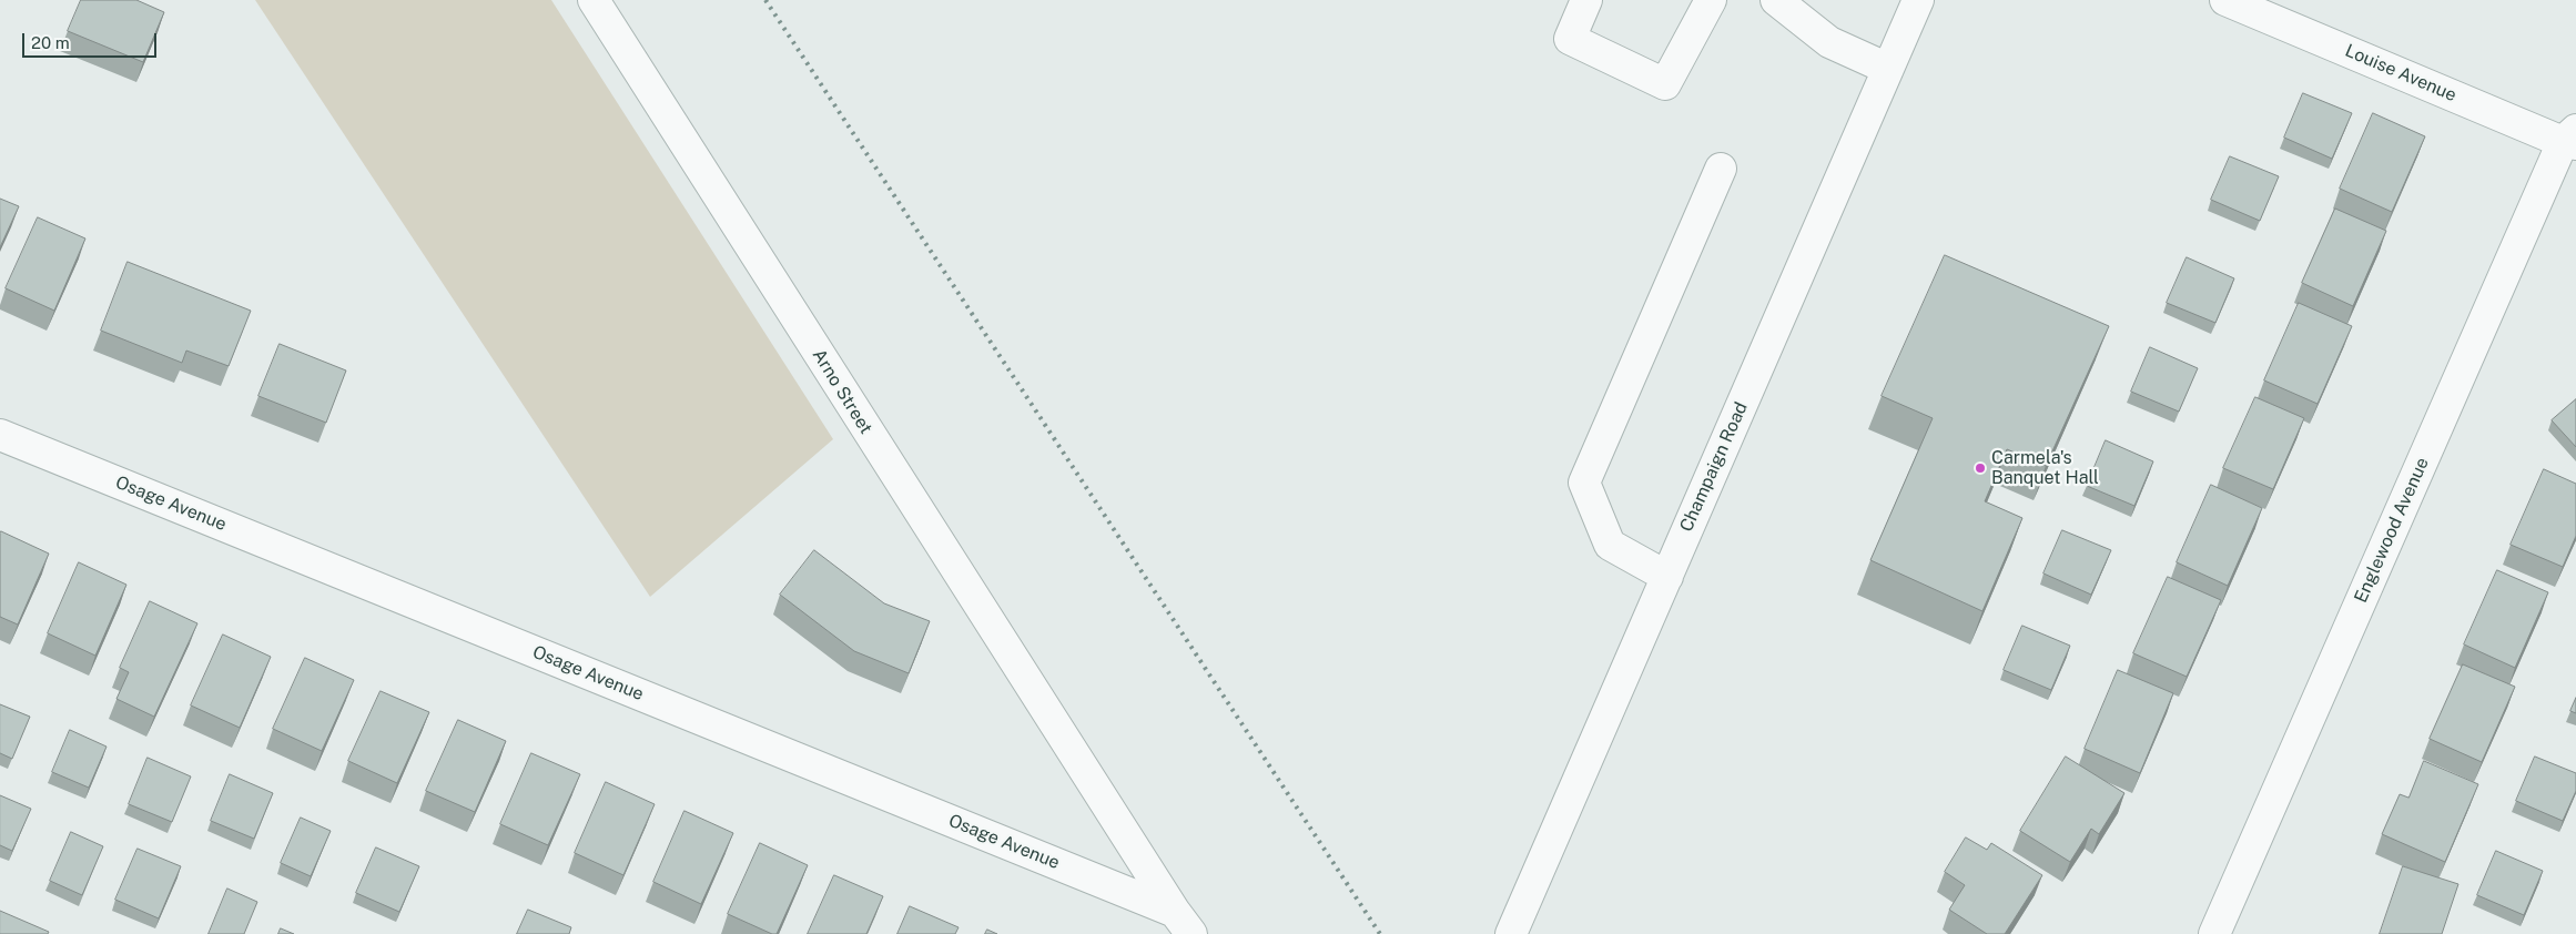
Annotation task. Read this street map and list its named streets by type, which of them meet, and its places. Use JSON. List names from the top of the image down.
{
  "streets": {
    "street": [
      "Louise Avenue",
      "Arno Street",
      "Champaign Road",
      "Osage Avenue",
      "Englewood Avenue"
    ]
  },
  "crossings": [
    ["Louise Avenue", "Englewood Avenue"],
    ["Arno Street", "Osage Avenue"]
  ],
  "places": ["Carmela's Banquet Hall"],
  "scale_bar": "20 m"
}
